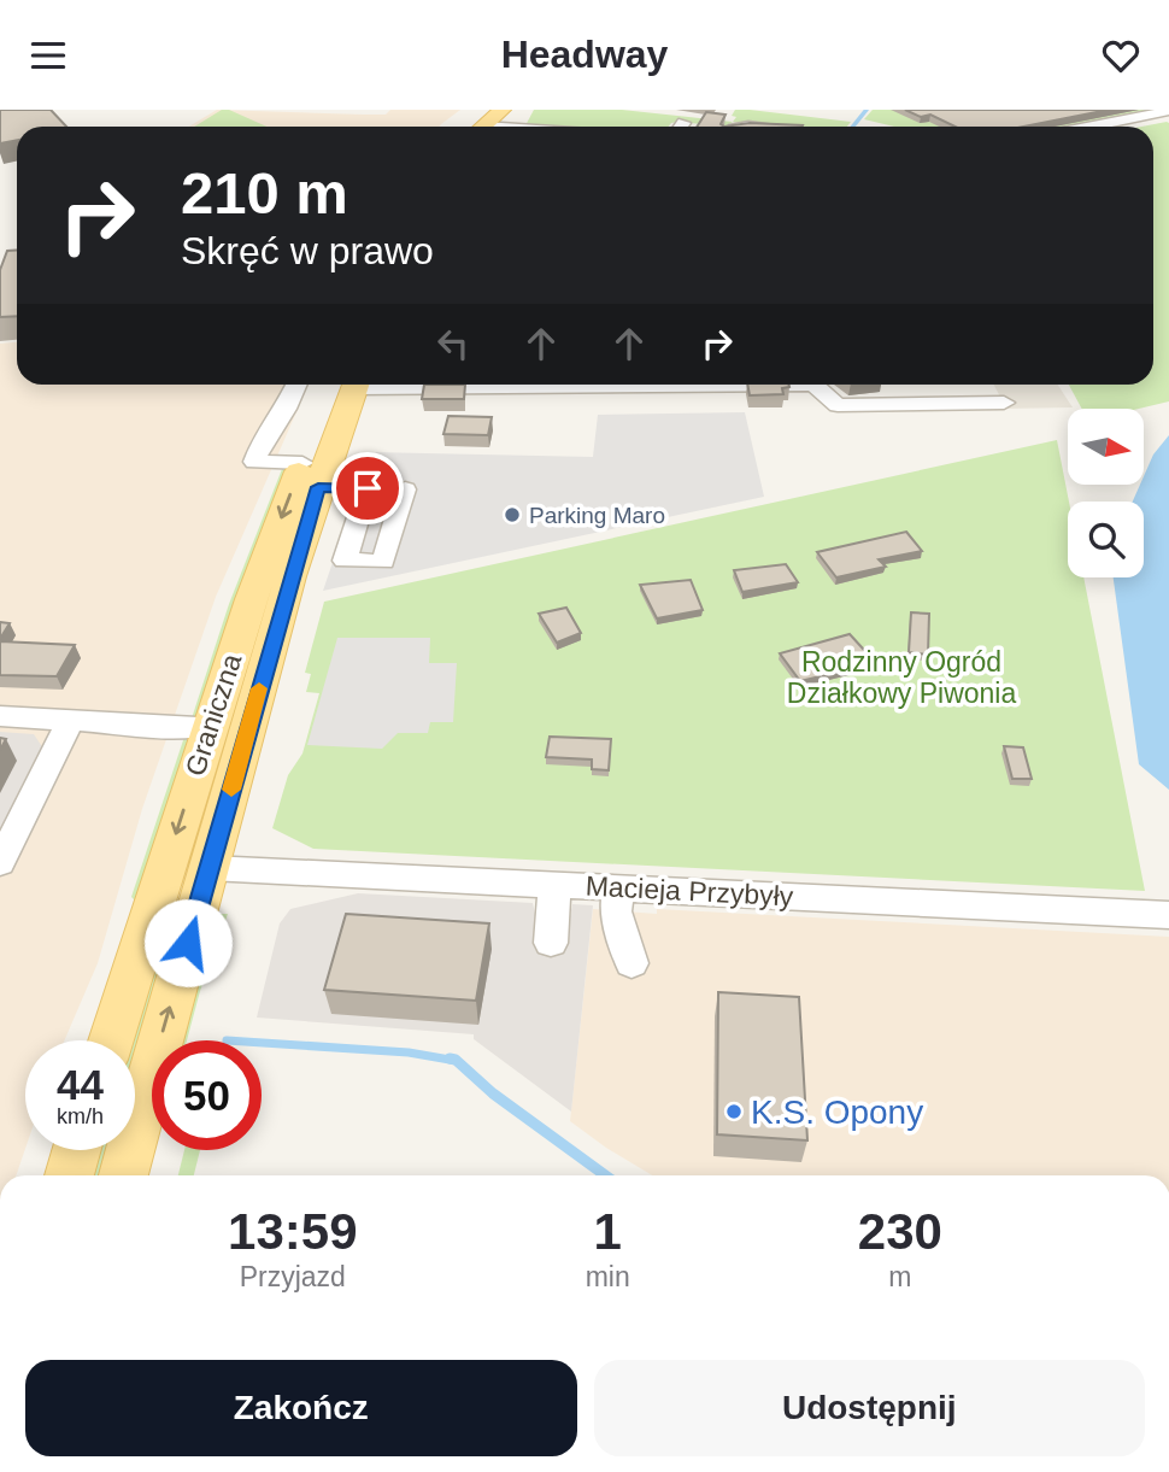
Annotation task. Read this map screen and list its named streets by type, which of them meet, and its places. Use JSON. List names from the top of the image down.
{
  "streets": {
    "main road": ["Graniczna"],
    "street": ["Macieja Przybyły"]
  },
  "crossings": [
    ["Graniczna", "Macieja Przybyły"]
  ],
  "parks": ["Rodzinny Ogród Działkowy Piwonia"],
  "places": ["Parking Maro", "K.S. Opony"],
  "north": "right",
  "page": {
    "header": "Headway",
    "turn": ["210 m", "Skręć w prawo"],
    "speed": "44 km/h",
    "limit": "50",
    "eta": [
      "13:59",
      "Przyjazd",
      "1",
      "min",
      "230",
      "m"
    ],
    "buttons": ["Zakończ", "Udostępnij"]
  }
}
